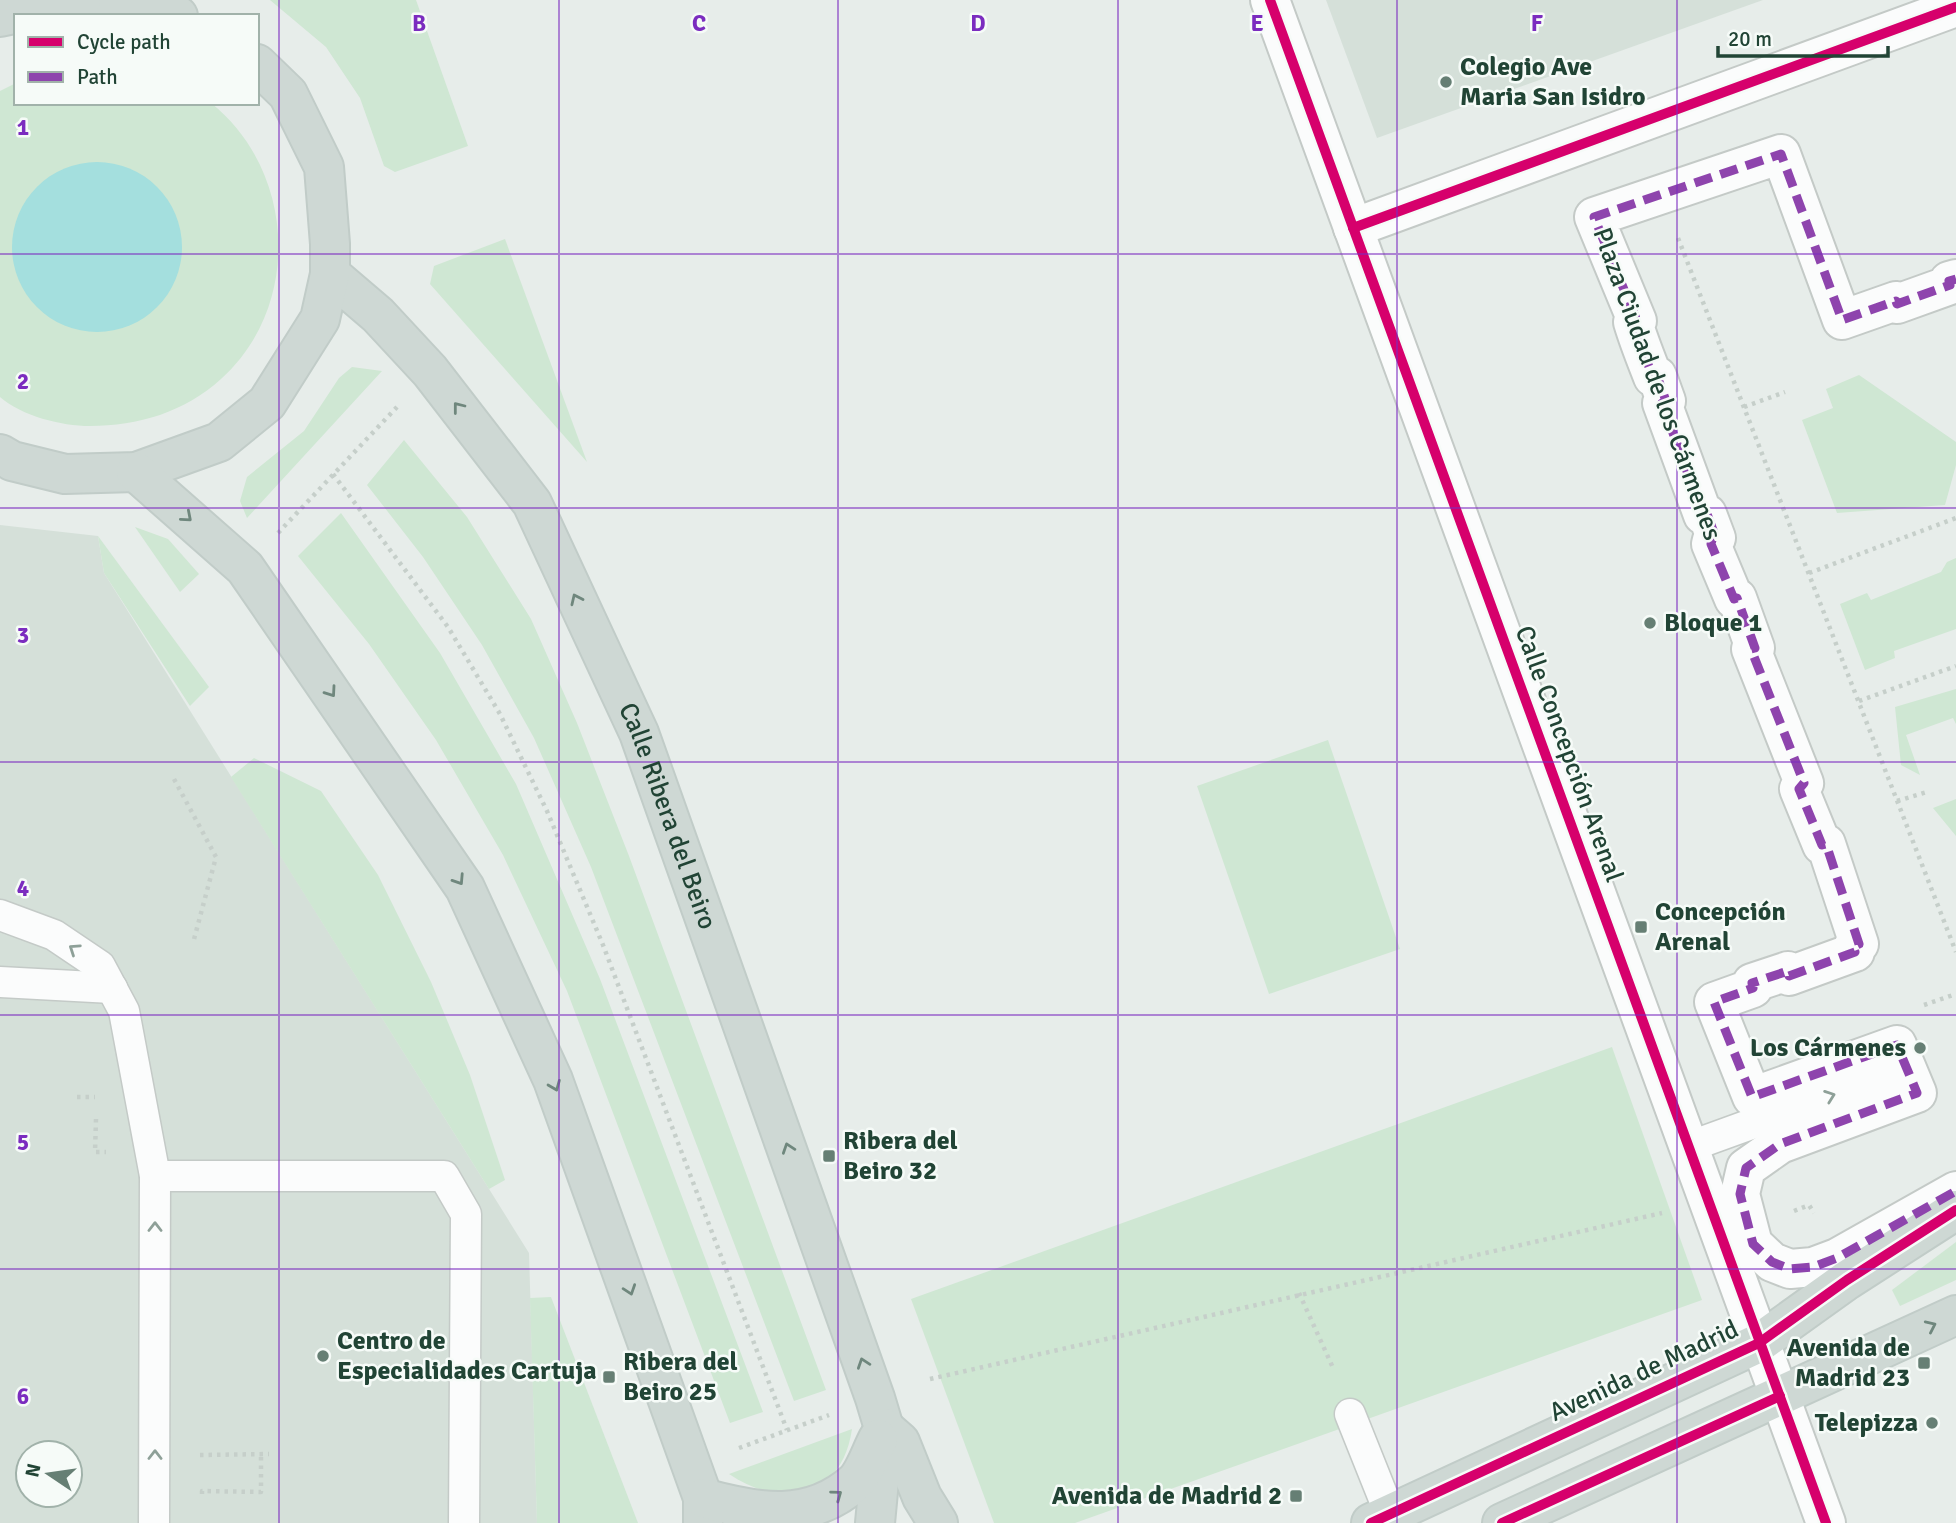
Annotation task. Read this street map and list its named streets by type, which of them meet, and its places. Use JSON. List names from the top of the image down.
{
  "streets": {
    "main road": ["Calle Ribera del Beiro", "Avenida de Madrid"],
    "street": ["Plaza Ciudad de los Cármenes", "Calle Concepción Arenal"]
  },
  "crossings": [
    ["Calle Concepción Arenal", "Avenida de Madrid"]
  ],
  "places": {
    "other": [
      "Colegio Ave Maria San Isidro",
      "Bloque 1",
      "Los Cármenes",
      "Centro de Especialidades Cartuja",
      "Telepizza"
    ],
    "transit": [
      "Concepción Arenal",
      "Ribera del Beiro 32",
      "Avenida de Madrid 23",
      "Ribera del Beiro 25",
      "Avenida de Madrid 2"
    ]
  },
  "legend": ["Cycle path", "Path"],
  "scale_bar": "20 m",
  "north": "left",
  "grid": {
    "columns": [
      "B",
      "C",
      "D",
      "E",
      "F"
    ],
    "rows": [
      "1",
      "2",
      "3",
      "4",
      "5",
      "6"
    ]
  }
}
